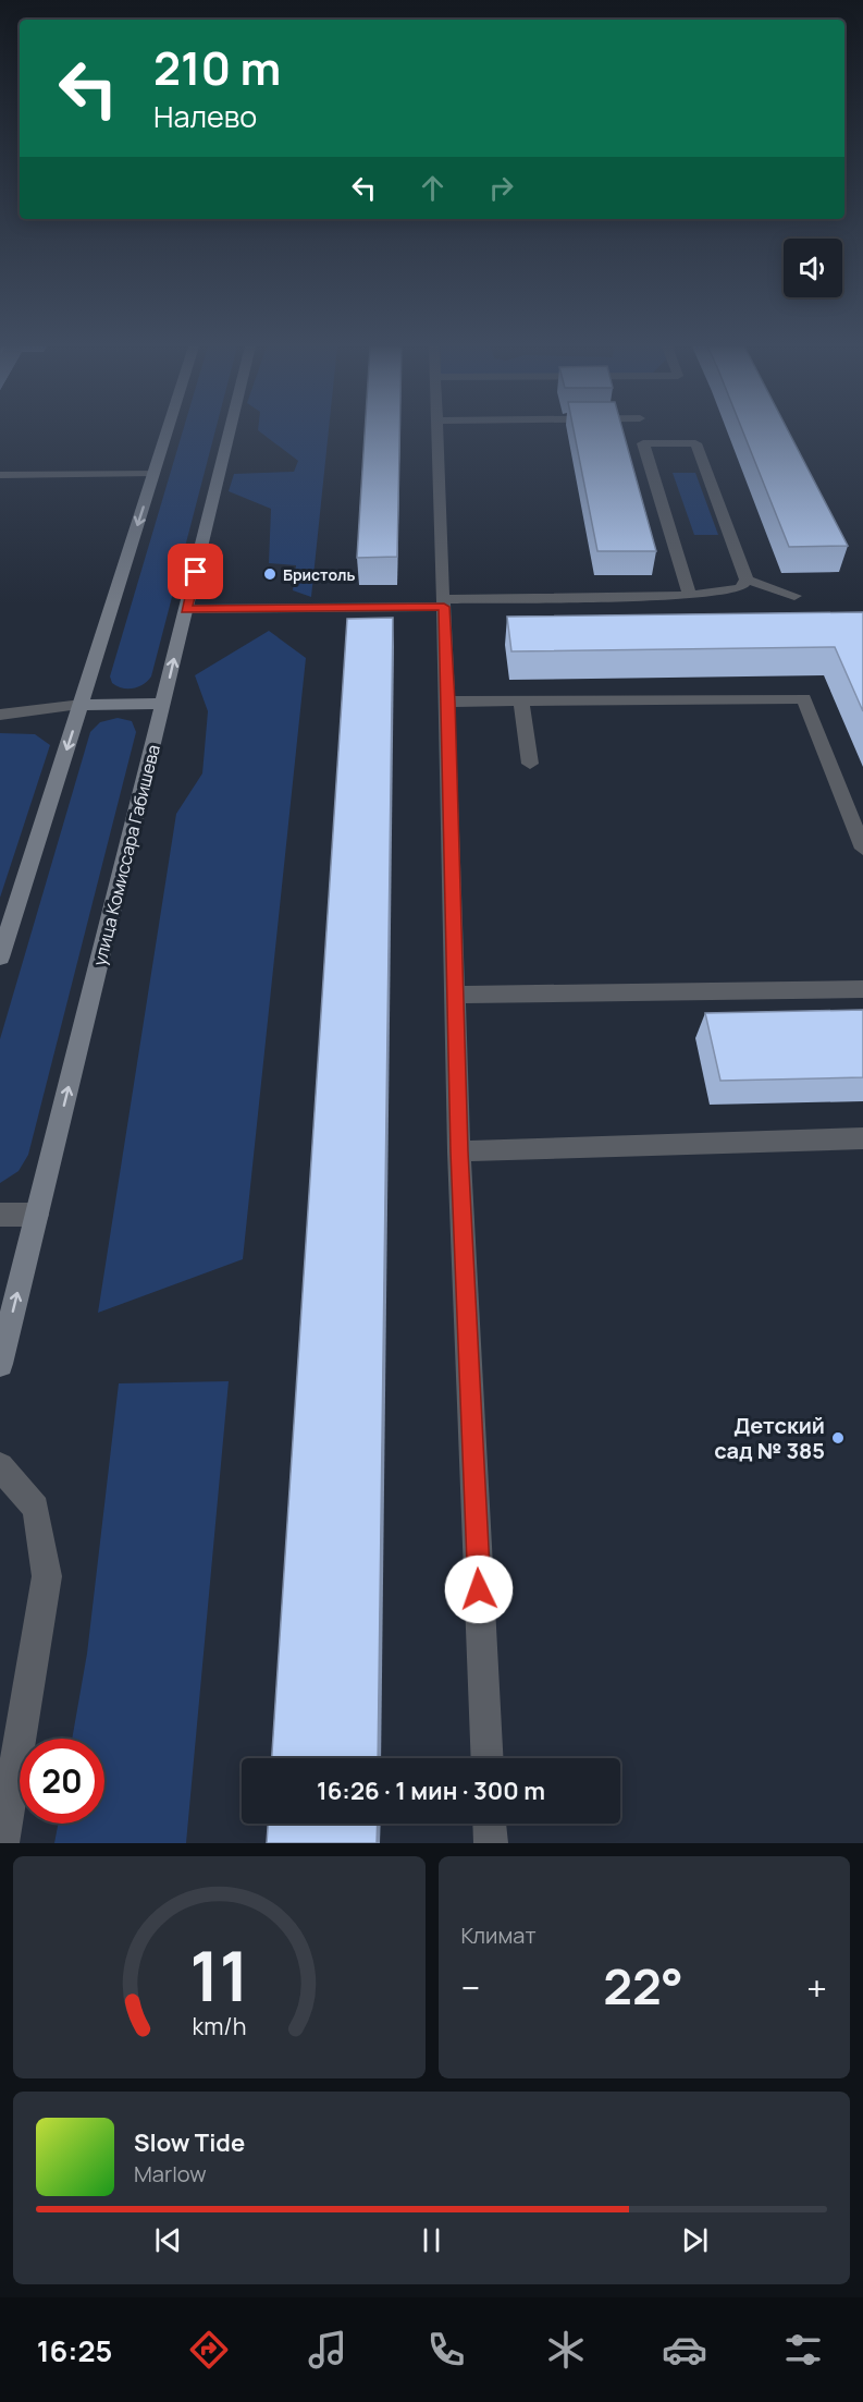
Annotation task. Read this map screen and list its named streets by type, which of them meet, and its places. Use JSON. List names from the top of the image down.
{
  "streets": {
    "street": ["улица Комиссара Габишева"]
  },
  "places": ["Бристоль", "Детский сад № 385"],
  "page": {
    "turn": ["210 m", "Налево"],
    "limit": "20",
    "trip": "16:26 · 1 мин · 300 m",
    "tile": "Климат",
    "heat": ["−", "22°", "+"],
    "song": ["Slow Tide", "Marlow"],
    "tabs": "16:25",
    "gauge": ["11", "km/h"]
  }
}
